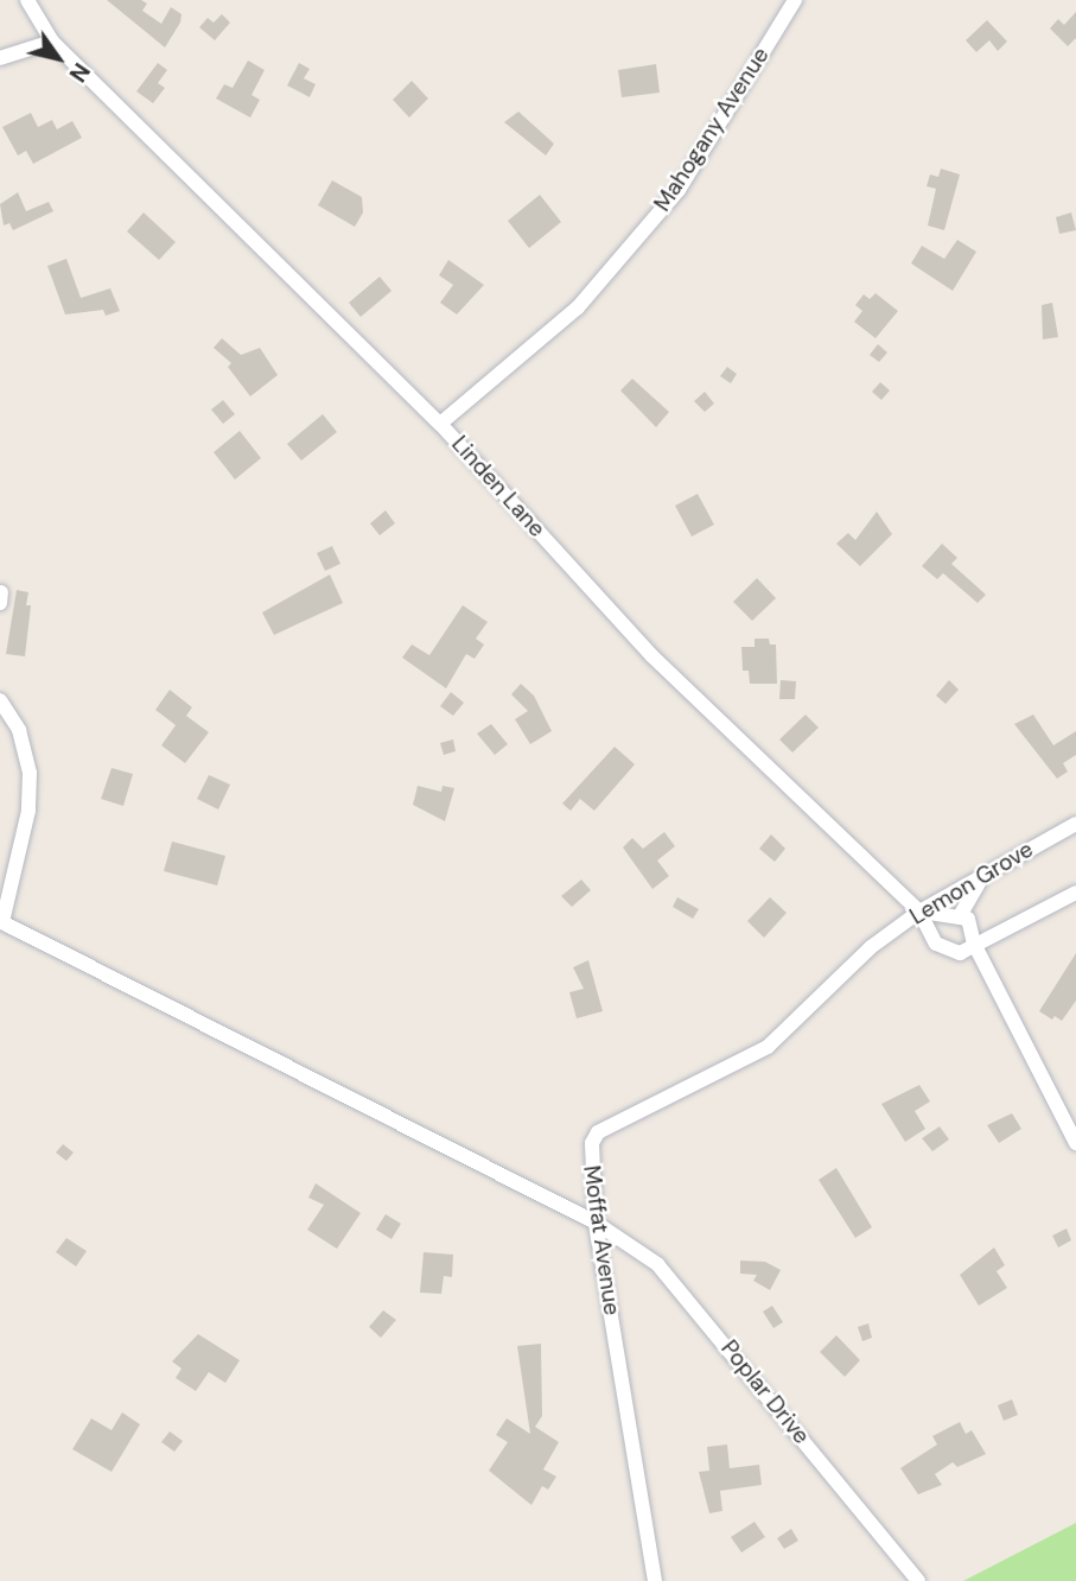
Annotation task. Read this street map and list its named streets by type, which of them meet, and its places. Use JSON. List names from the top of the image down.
{
  "streets": {
    "street": [
      "Mahogany Avenue",
      "Linden Lane",
      "Lemon Grove",
      "Moffat Avenue",
      "Poplar Drive"
    ]
  },
  "crossings": [
    ["Mahogany Avenue", "Linden Lane"],
    ["Linden Lane", "Lemon Grove"],
    ["Lemon Grove", "Moffat Avenue"],
    ["Moffat Avenue", "Poplar Drive"]
  ],
  "north": "bottom right"
}
